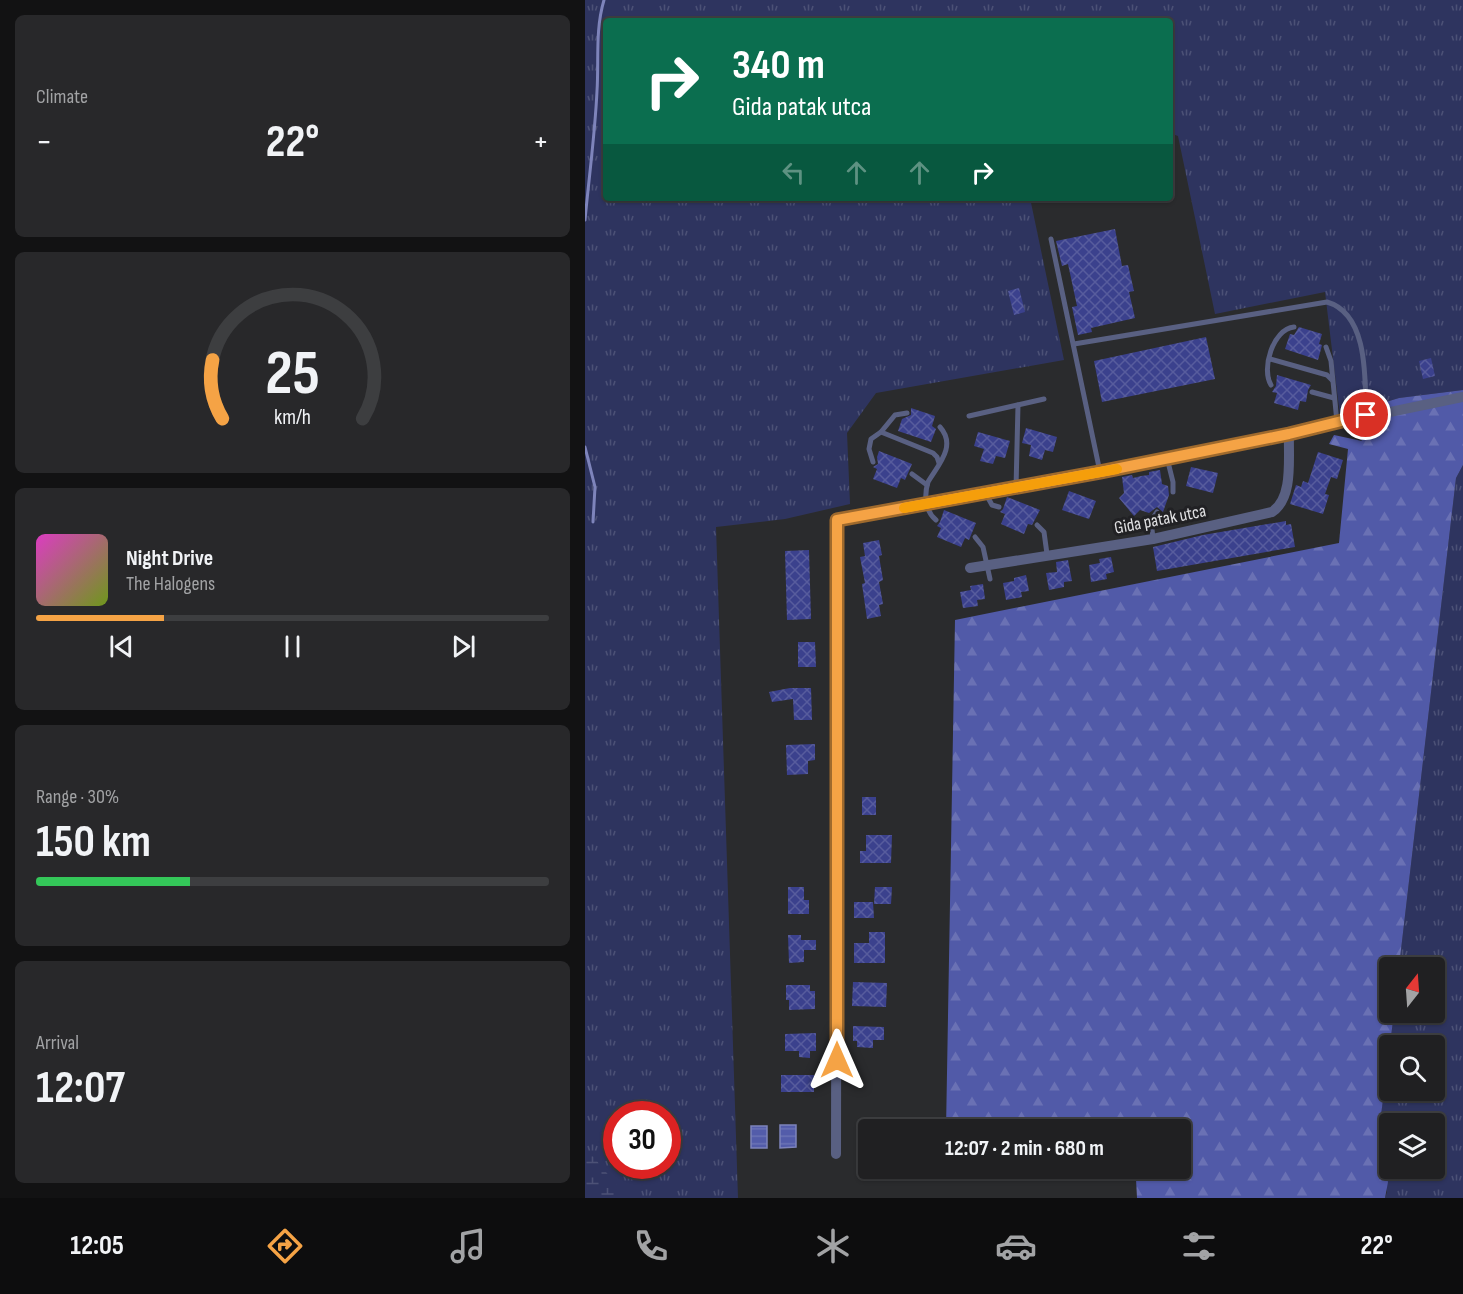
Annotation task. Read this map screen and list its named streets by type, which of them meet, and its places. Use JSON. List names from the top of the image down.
{
  "streets": {
    "street": ["Gida patak utca"]
  },
  "north": "top",
  "page": {
    "tile": [
      "Climate",
      ["Range · 30%", "150 km"],
      ["Arrival", "12:07"]
    ],
    "turn": ["340 m", "Gida patak utca"],
    "heat": ["−", "22°", "+"],
    "song": ["Night Drive", "The Halogens"],
    "limit": "30",
    "trip": "12:07 · 2 min · 680 m",
    "tabs": ["12:05", "22°"],
    "gauge": ["25", "km/h"]
  }
}
